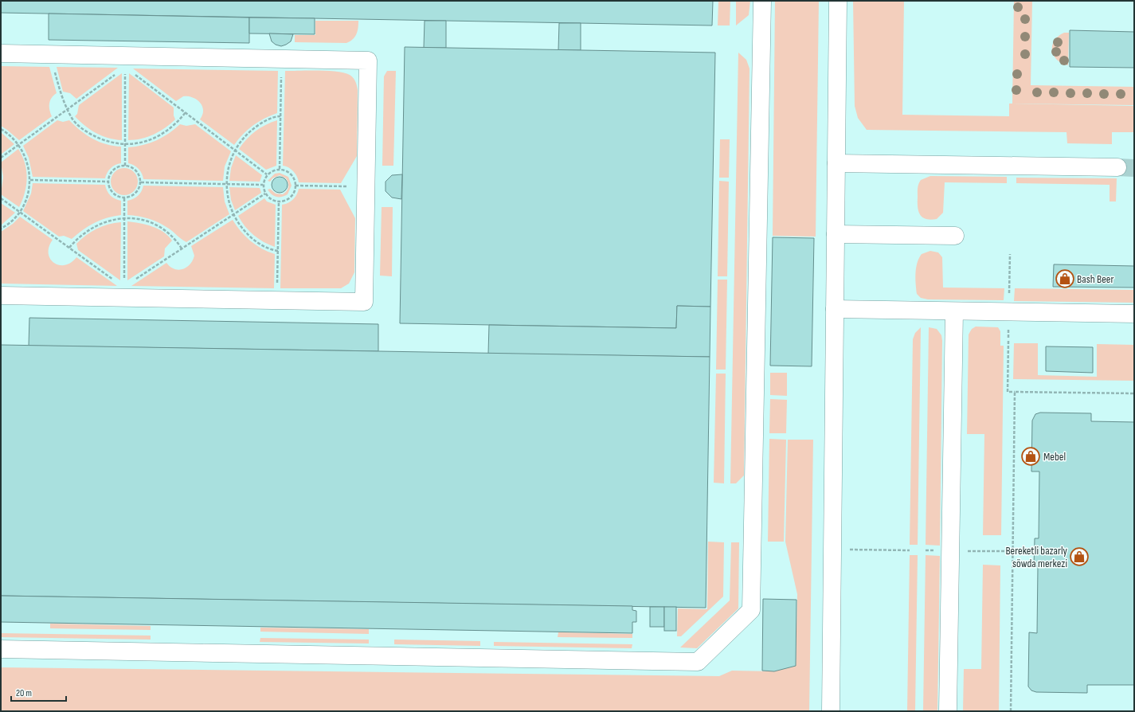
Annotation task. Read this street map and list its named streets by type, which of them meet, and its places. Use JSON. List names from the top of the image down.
{
  "places": {
    "shop": ["Bash Beer", "Mebel", "Bereketli bazarly söwda merkezi"]
  },
  "scale_bar": "20 m"
}
